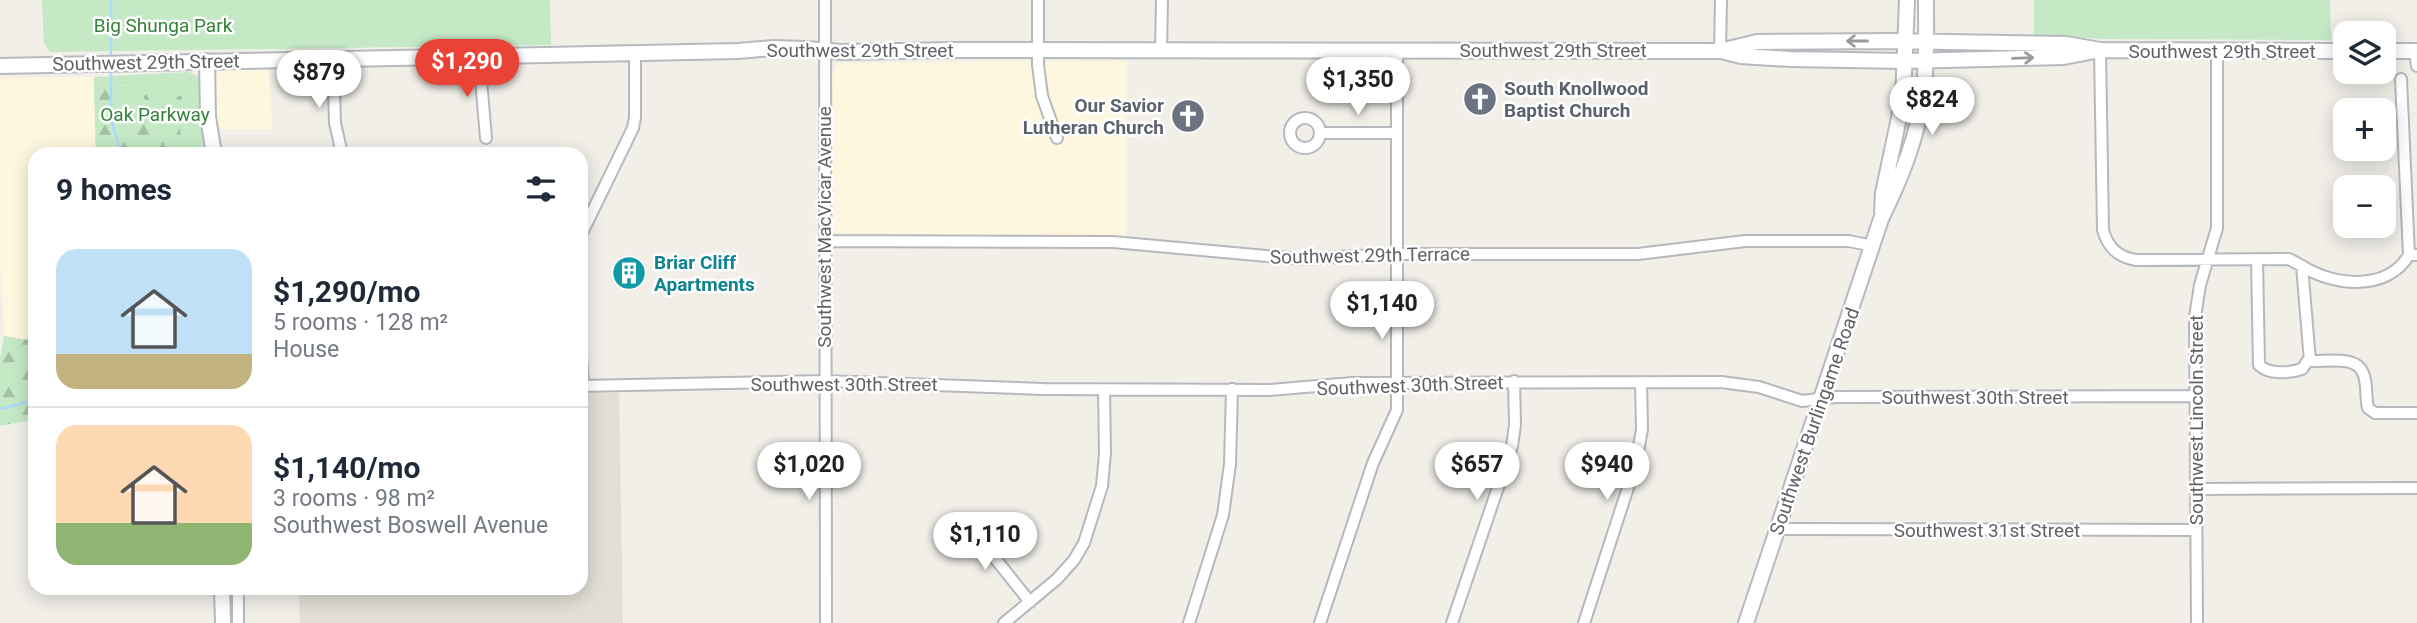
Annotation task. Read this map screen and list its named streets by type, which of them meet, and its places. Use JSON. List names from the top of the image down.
{
  "streets": {
    "main road": ["Southwest 29th Street", "Southwest Burlingame Road"],
    "street": [
      "Southwest MacVicar Avenue",
      "Southwest 29th Terrace",
      "Southwest 30th Street",
      "Southwest Lincoln Street",
      "Southwest 31st Street"
    ]
  },
  "crossings": [
    ["Southwest 29th Street", "Southwest MacVicar Avenue"],
    ["Southwest 29th Street", "Southwest Lincoln Street"],
    ["Southwest 29th Street", "Southwest Burlingame Road"],
    ["Southwest MacVicar Avenue", "Southwest 29th Terrace"],
    ["Southwest MacVicar Avenue", "Southwest 30th Street"],
    ["Southwest 29th Terrace", "Southwest Burlingame Road"],
    ["Southwest 30th Street", "Southwest Lincoln Street"],
    ["Southwest 30th Street", "Southwest Burlingame Road"],
    ["Southwest Lincoln Street", "Southwest 31st Street"],
    ["Southwest Burlingame Road", "Southwest 31st Street"]
  ],
  "parks": ["Big Shunga Park", "Oak Parkway"],
  "places": {
    "church": ["South Knollwood Baptist Church", "Our Savior Lutheran Church"],
    "building": ["Briar Cliff Apartments"]
  },
  "page": {
    "map_buttons": ["+", "−"],
    "price": [
      "$1,290",
      "$879",
      "$1,350",
      "$824",
      "$1,140",
      "$1,020",
      "$657",
      "$940",
      "$1,110"
    ],
    "heading": "9 homes",
    "list": [
      {
        "name": "$1,290/mo",
        "note": "5 rooms · 128 m² · House"
      },
      {
        "name": "$1,140/mo",
        "note": "3 rooms · 98 m² · Southwest Boswell Avenue"
      }
    ]
  }
}
